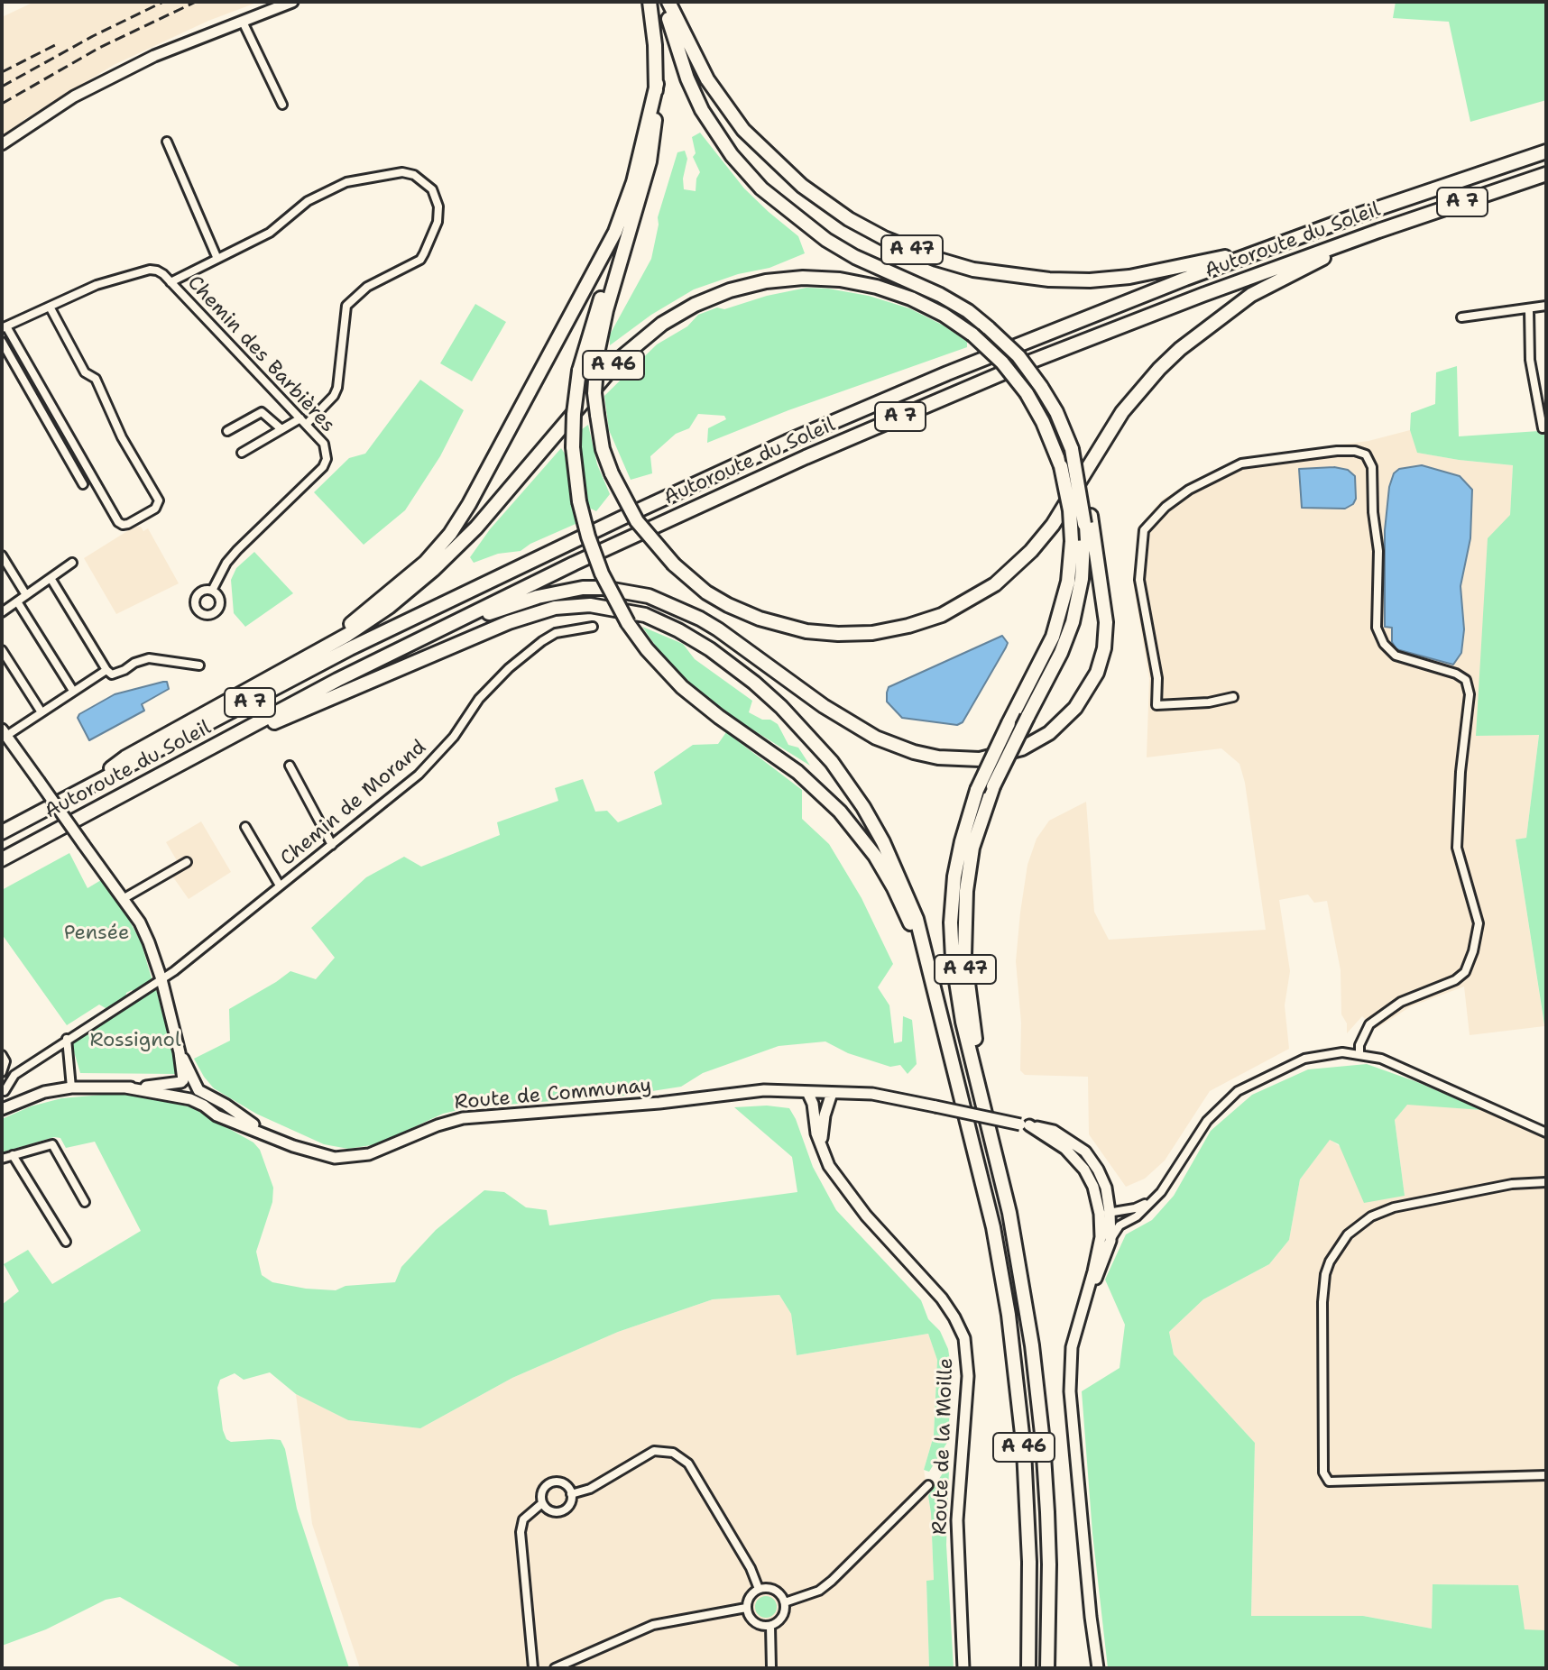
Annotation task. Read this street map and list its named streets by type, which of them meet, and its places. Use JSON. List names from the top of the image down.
{
  "streets": {
    "highway": [
      "A 7",
      "Autoroute du Soleil",
      "A 47",
      "A 46"
    ],
    "street": [
      "Chemin des Barbières",
      "Chemin de Morand",
      "Route de Communay",
      "Route de la Moille"
    ]
  },
  "crossings": [
    ["Autoroute du Soleil", "A 47"],
    ["Autoroute du Soleil", "A 46"],
    ["A 47", "A 46"],
    ["Route de Communay", "Route de la Moille"]
  ],
  "parks": ["Pensée", "Rossignol"]
}
